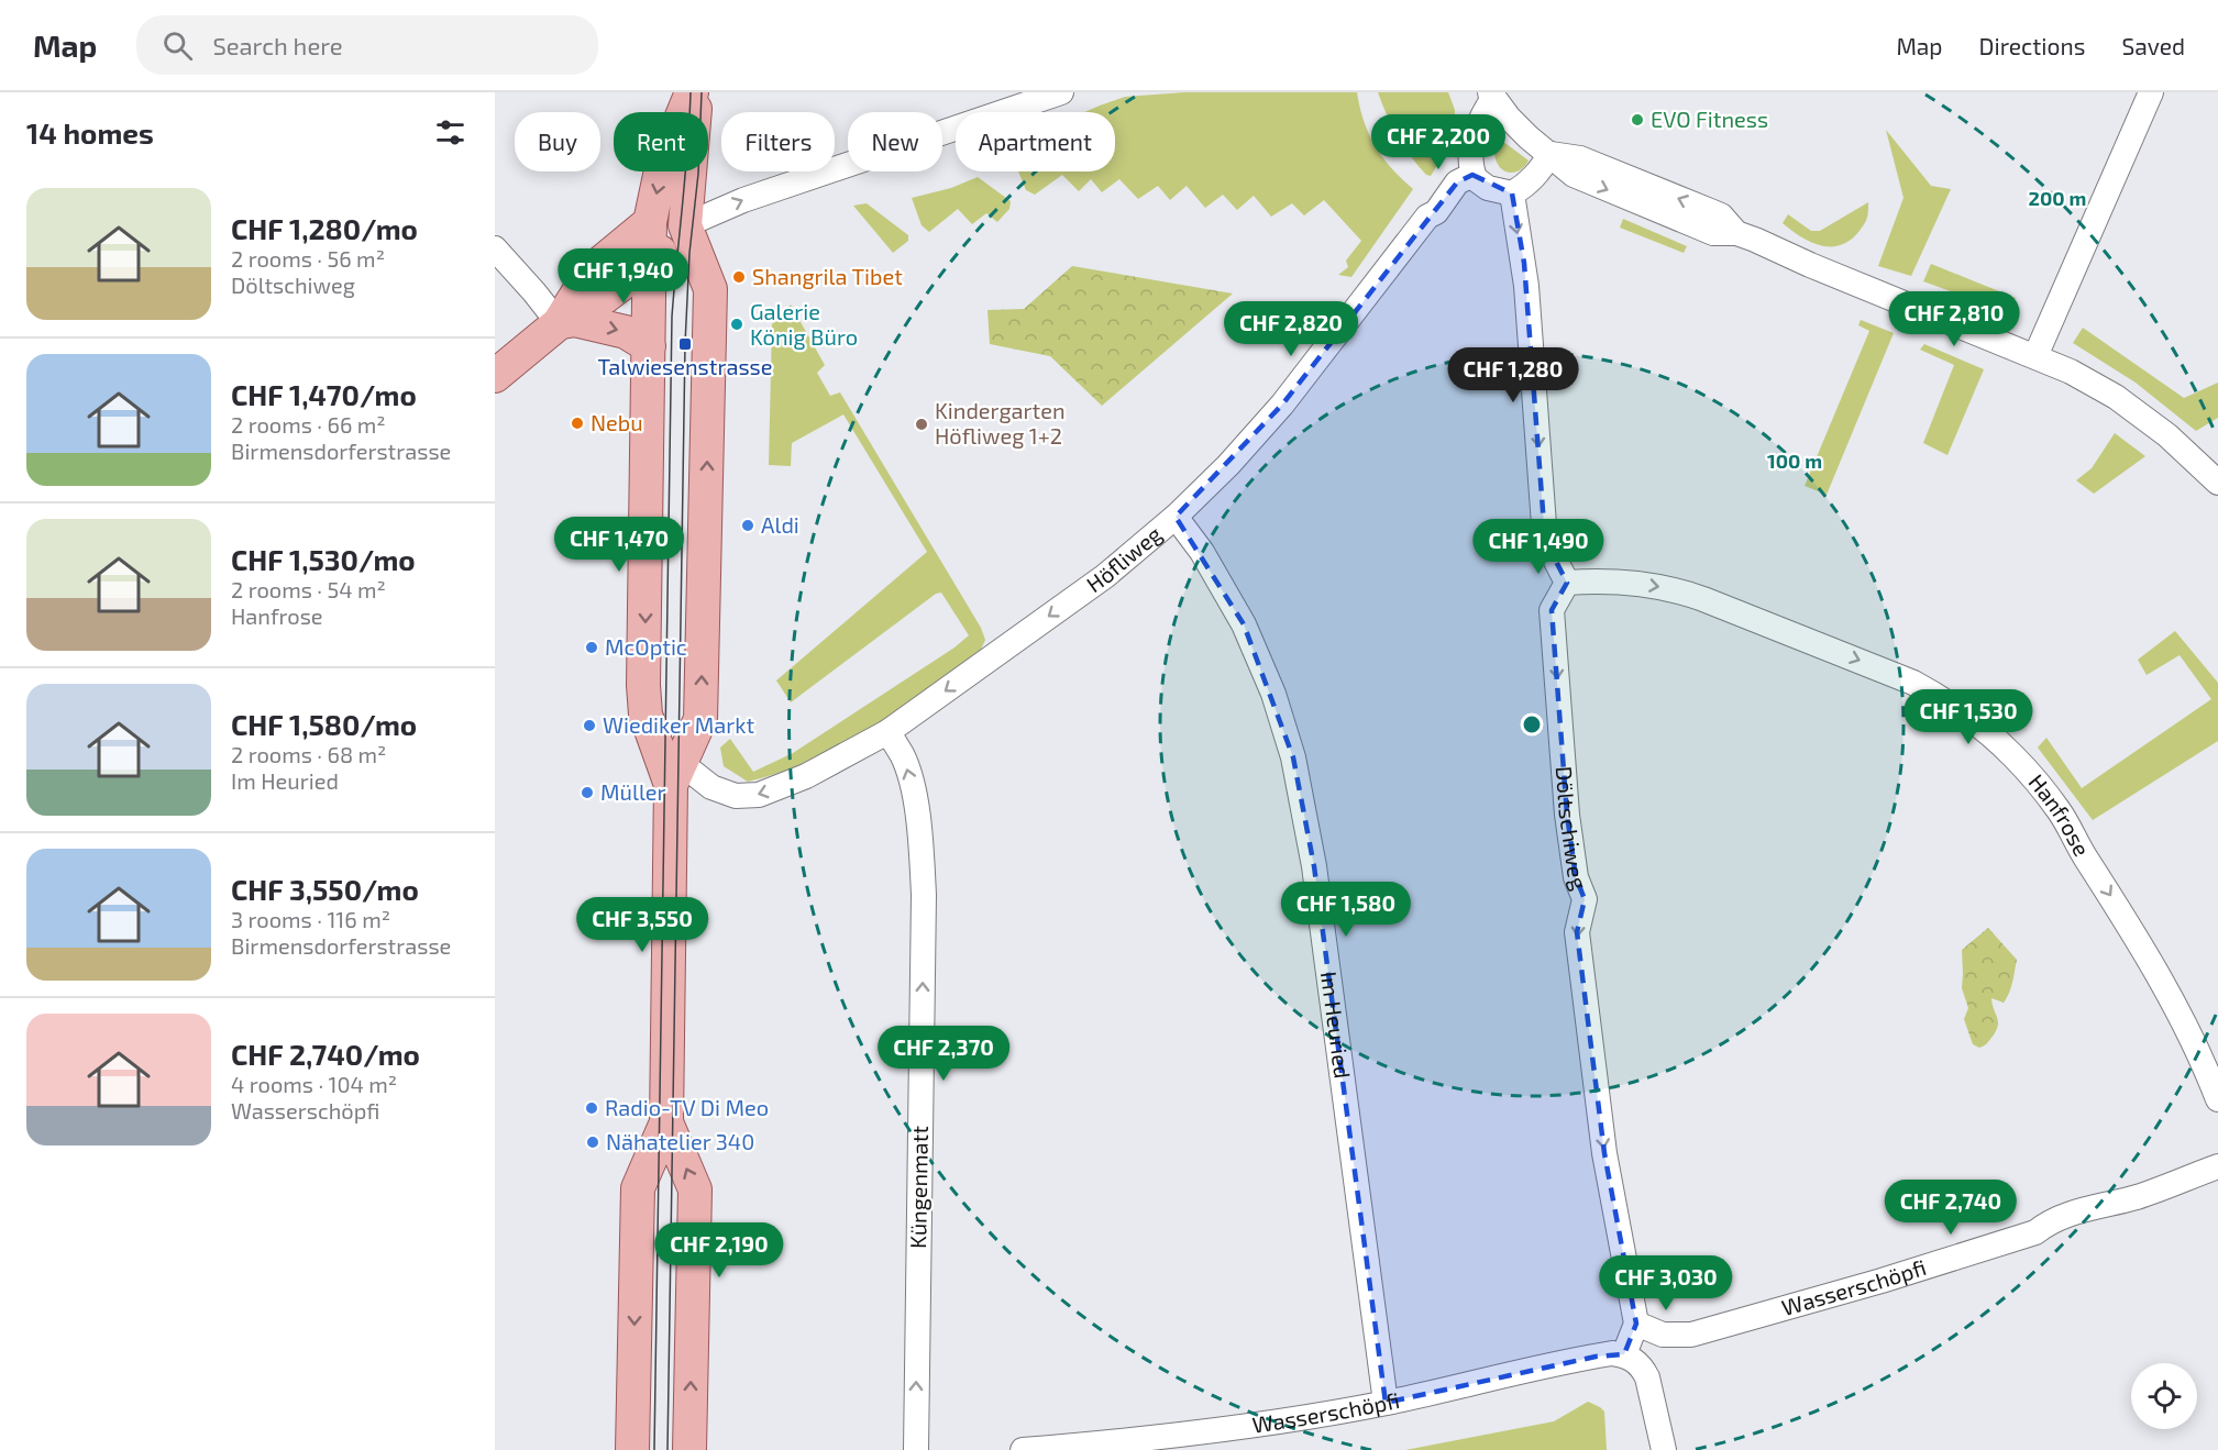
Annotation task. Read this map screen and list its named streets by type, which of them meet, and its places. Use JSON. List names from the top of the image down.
{
  "streets": {
    "street": [
      "Höfliweg",
      "Hanfrose",
      "Döltschiweg",
      "Im Heuried",
      "Küngenmatt",
      "Wasserschöpfi"
    ]
  },
  "crossings": [
    ["Höfliweg", "Im Heuried"],
    ["Höfliweg", "Küngenmatt"],
    ["Hanfrose", "Döltschiweg"],
    ["Döltschiweg", "Wasserschöpfi"],
    ["Im Heuried", "Wasserschöpfi"]
  ],
  "one_way": [
    "Höfliweg",
    "Hanfrose",
    "Döltschiweg",
    "Küngenmatt"
  ],
  "places": {
    "other": [
      "EVO Fitness",
      "Shangrila Tibet",
      "Galerie König Büro",
      "Nebu",
      "Kindergarten Höfliweg 1+2",
      "Aldi",
      "McOptic",
      "Wiediker Markt",
      "Müller",
      "Radio-TV Di Meo",
      "Nähatelier 340"
    ],
    "transit": ["Talwiesenstrasse"]
  },
  "page": {
    "header": "Map",
    "search": "Search here",
    "nav": ["Map", "Directions", "Saved"],
    "heading": "14 homes",
    "chip": [
      "Buy",
      "Rent",
      "Filters",
      "New",
      "Apartment"
    ],
    "price": [
      "CHF 2,200",
      "CHF 1,940",
      "CHF 2,810",
      "CHF 2,820",
      "CHF 1,280",
      "CHF 1,470",
      "CHF 1,490",
      "CHF 1,530",
      "CHF 1,580",
      "CHF 3,550",
      "CHF 2,370",
      "CHF 2,740",
      "CHF 2,190",
      "CHF 3,030"
    ],
    "list": [
      {
        "name": "CHF 1,280/mo",
        "note": "2 rooms · 56 m² · Döltschiweg"
      },
      {
        "name": "CHF 1,470/mo",
        "note": "2 rooms · 66 m² · Birmensdorferstrasse"
      },
      {
        "name": "CHF 1,530/mo",
        "note": "2 rooms · 54 m² · Hanfrose"
      },
      {
        "name": "CHF 1,580/mo",
        "note": "2 rooms · 68 m² · Im Heuried"
      },
      {
        "name": "CHF 3,550/mo",
        "note": "3 rooms · 116 m² · Birmensdorferstrasse"
      },
      {
        "name": "CHF 2,740/mo",
        "note": "4 rooms · 104 m² · Wasserschöpfi"
      }
    ]
  },
  "rings": ["200 m", "100 m"]
}
